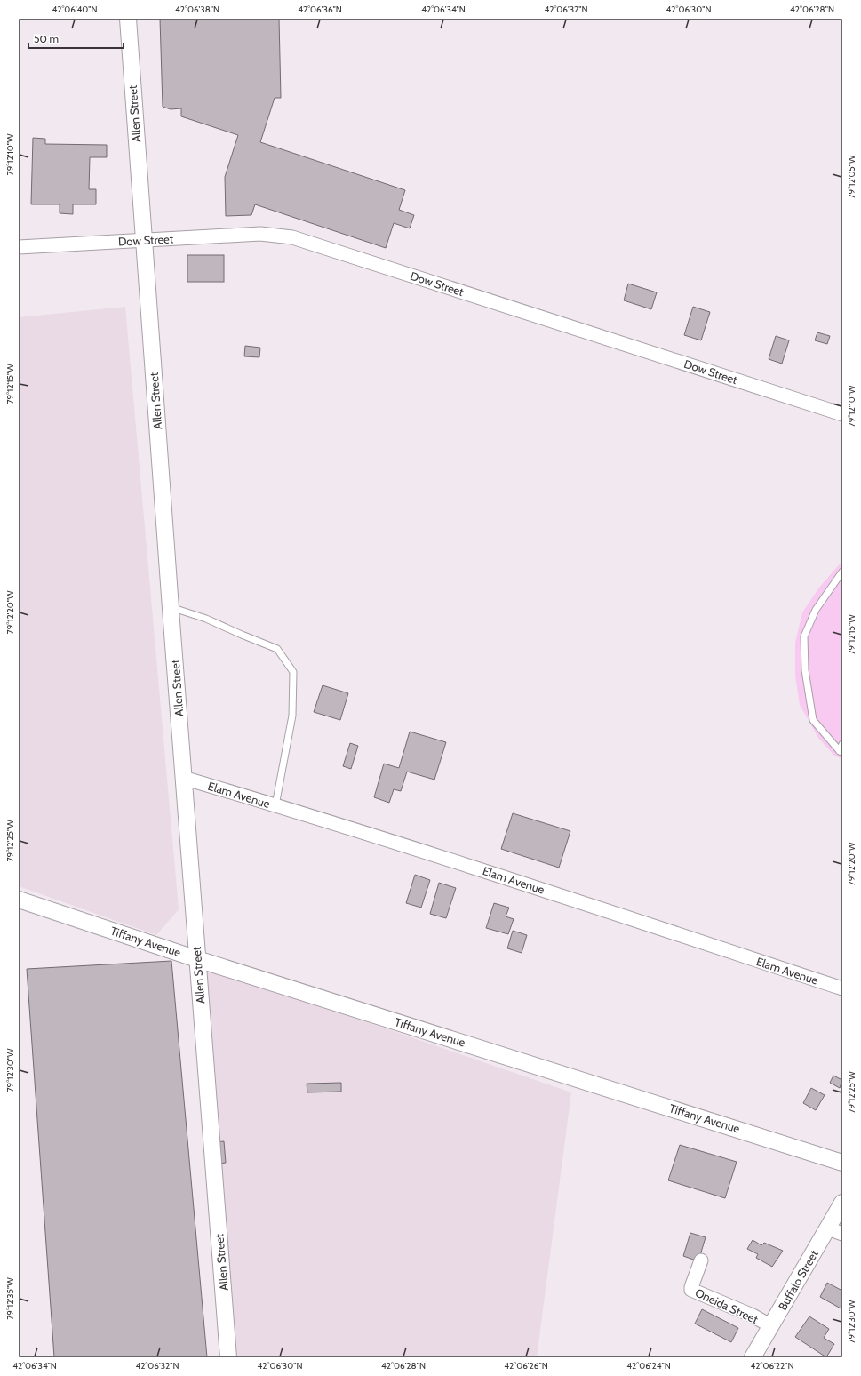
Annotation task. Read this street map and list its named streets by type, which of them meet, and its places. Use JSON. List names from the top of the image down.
{
  "streets": {
    "street": [
      "Allen Street",
      "Dow Street",
      "Elam Avenue",
      "Tiffany Avenue",
      "Buffalo Street",
      "Oneida Street"
    ]
  },
  "crossings": [
    ["Allen Street", "Dow Street"],
    ["Allen Street", "Elam Avenue"],
    ["Allen Street", "Tiffany Avenue"],
    ["Buffalo Street", "Oneida Street"]
  ],
  "scale_bar": "50 m",
  "coordinates": [
    "42°06'40\"N",
    "42°06'38\"N",
    "42°06'36\"N",
    "42°06'34\"N",
    "42°06'32\"N",
    "42°06'30\"N",
    "42°06'28\"N",
    "79°12'10\"W",
    "79°12'05\"W",
    "79°12'15\"W",
    "79°12'20\"W",
    "79°12'25\"W",
    "79°12'30\"W",
    "79°12'35\"W",
    "42°06'26\"N",
    "42°06'24\"N",
    "42°06'22\"N"
  ]
}
